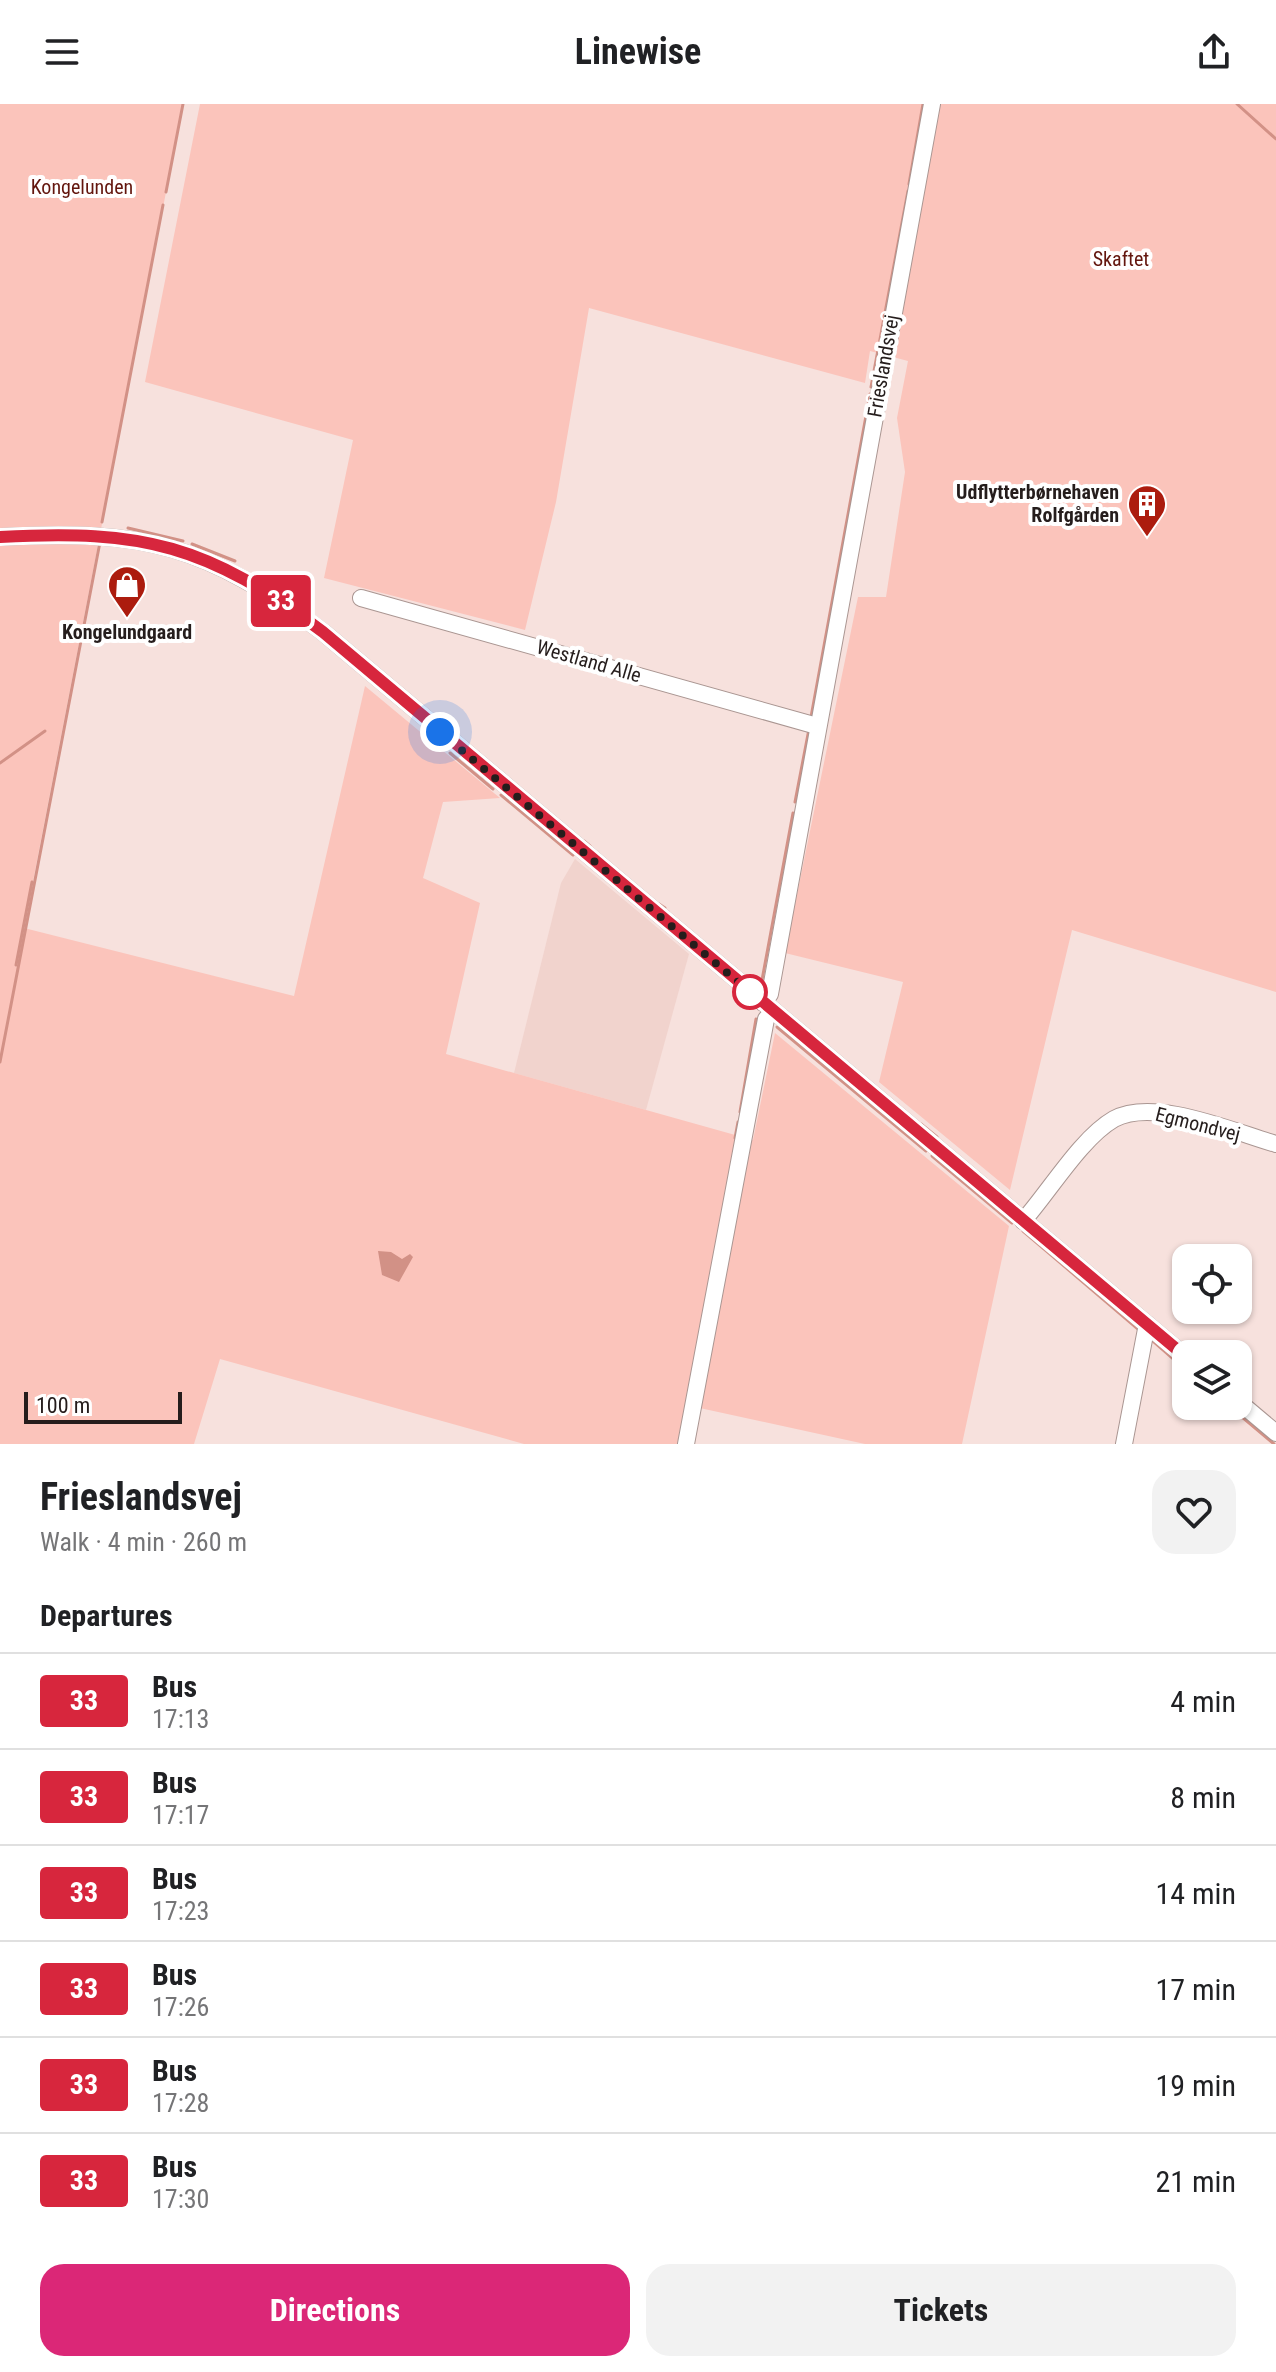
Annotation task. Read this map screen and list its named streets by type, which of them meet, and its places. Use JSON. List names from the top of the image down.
{
  "streets": {
    "street": ["Frieslandsvej", "Westland Alle", "Egmondvej"]
  },
  "crossings": [
    ["Frieslandsvej", "Westland Alle"]
  ],
  "parks": ["Kongelunden", "Skaftet"],
  "places": {
    "building": ["Udflytterbørnehaven Rolfgården"],
    "shop": ["Kongelundgaard"]
  },
  "lines": ["bus line 33"],
  "scale_bar": "100 m",
  "page": {
    "header": "Linewise",
    "on_map": "33",
    "scale": "100 m",
    "heading": [
      ["Frieslandsvej", "Walk · 4 min · 260 m"],
      "Departures"
    ],
    "list": [
      {
        "mark": "33",
        "name": "Bus",
        "note": "17:13",
        "value": "4 min"
      },
      {
        "mark": "33",
        "name": "Bus",
        "note": "17:17",
        "value": "8 min"
      },
      {
        "mark": "33",
        "name": "Bus",
        "note": "17:23",
        "value": "14 min"
      },
      {
        "mark": "33",
        "name": "Bus",
        "note": "17:26",
        "value": "17 min"
      },
      {
        "mark": "33",
        "name": "Bus",
        "note": "17:28",
        "value": "19 min"
      },
      {
        "mark": "33",
        "name": "Bus",
        "note": "17:30",
        "value": "21 min"
      }
    ],
    "buttons": ["Directions", "Tickets"]
  }
}
